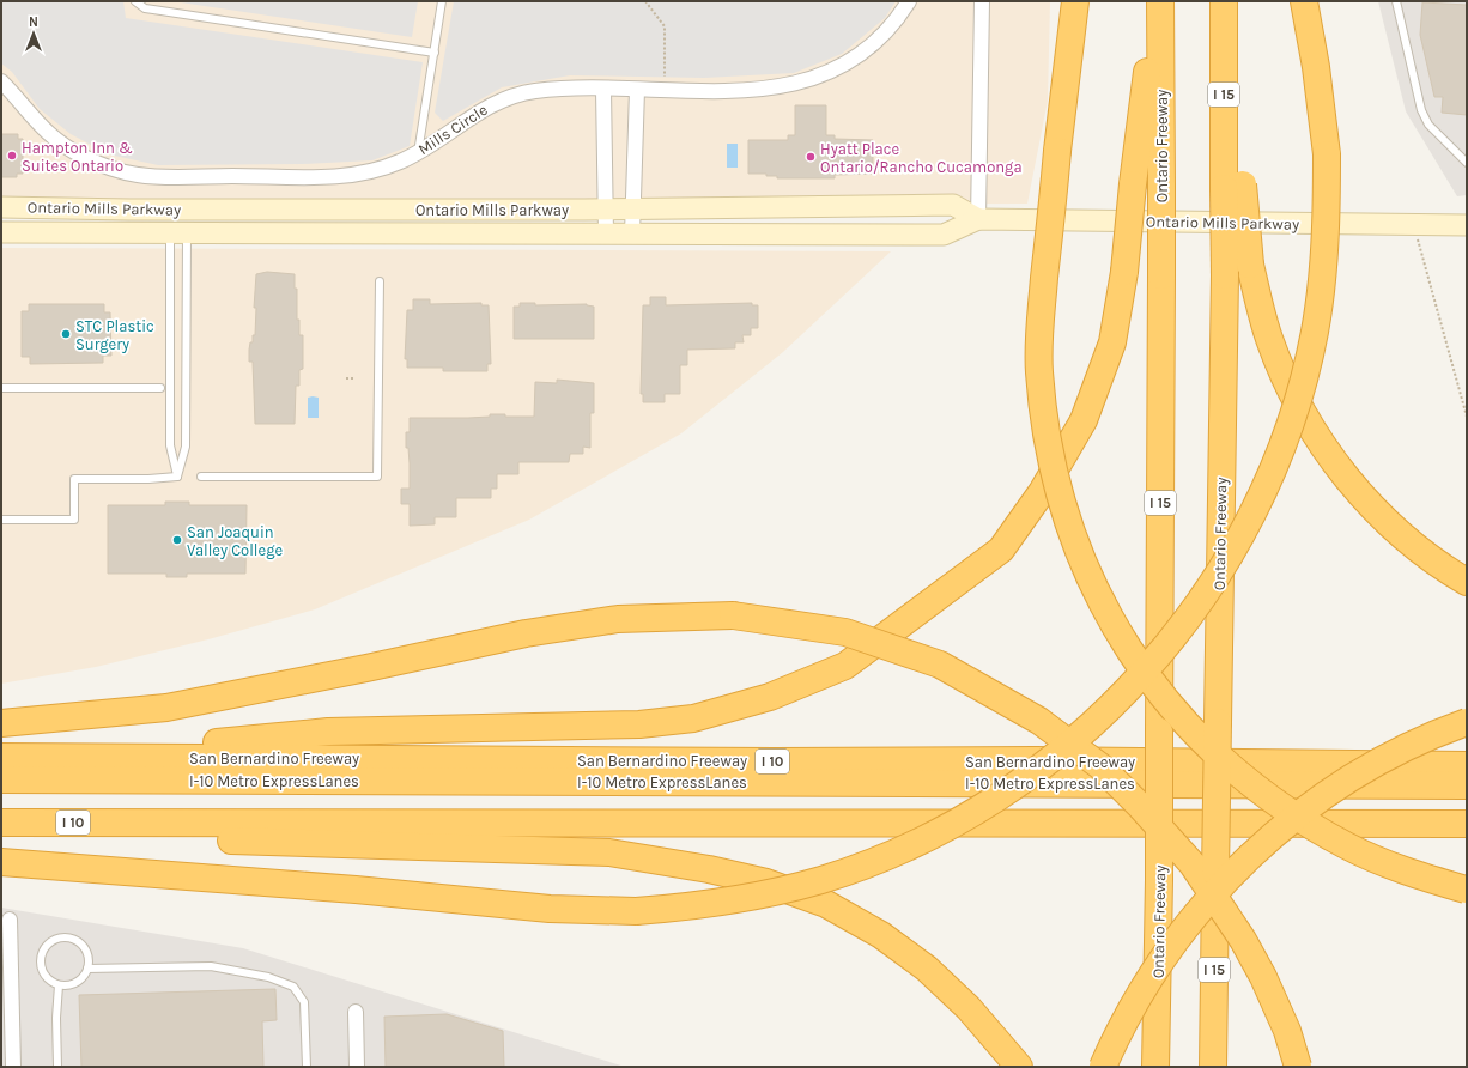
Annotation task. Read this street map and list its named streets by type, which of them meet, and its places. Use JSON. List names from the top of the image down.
{
  "streets": {
    "highway": [
      "I 15",
      "Ontario Freeway",
      "San Bernardino Freeway",
      "I 10",
      "I-10 Metro ExpressLanes"
    ],
    "main road": ["Ontario Mills Parkway"],
    "street": ["Mills Circle"]
  },
  "places": [
    "Hampton Inn & Suites Ontario",
    "Hyatt Place Ontario/Rancho Cucamonga",
    "STC Plastic Surgery",
    "San Joaquin Valley College"
  ],
  "north": "top"
}
